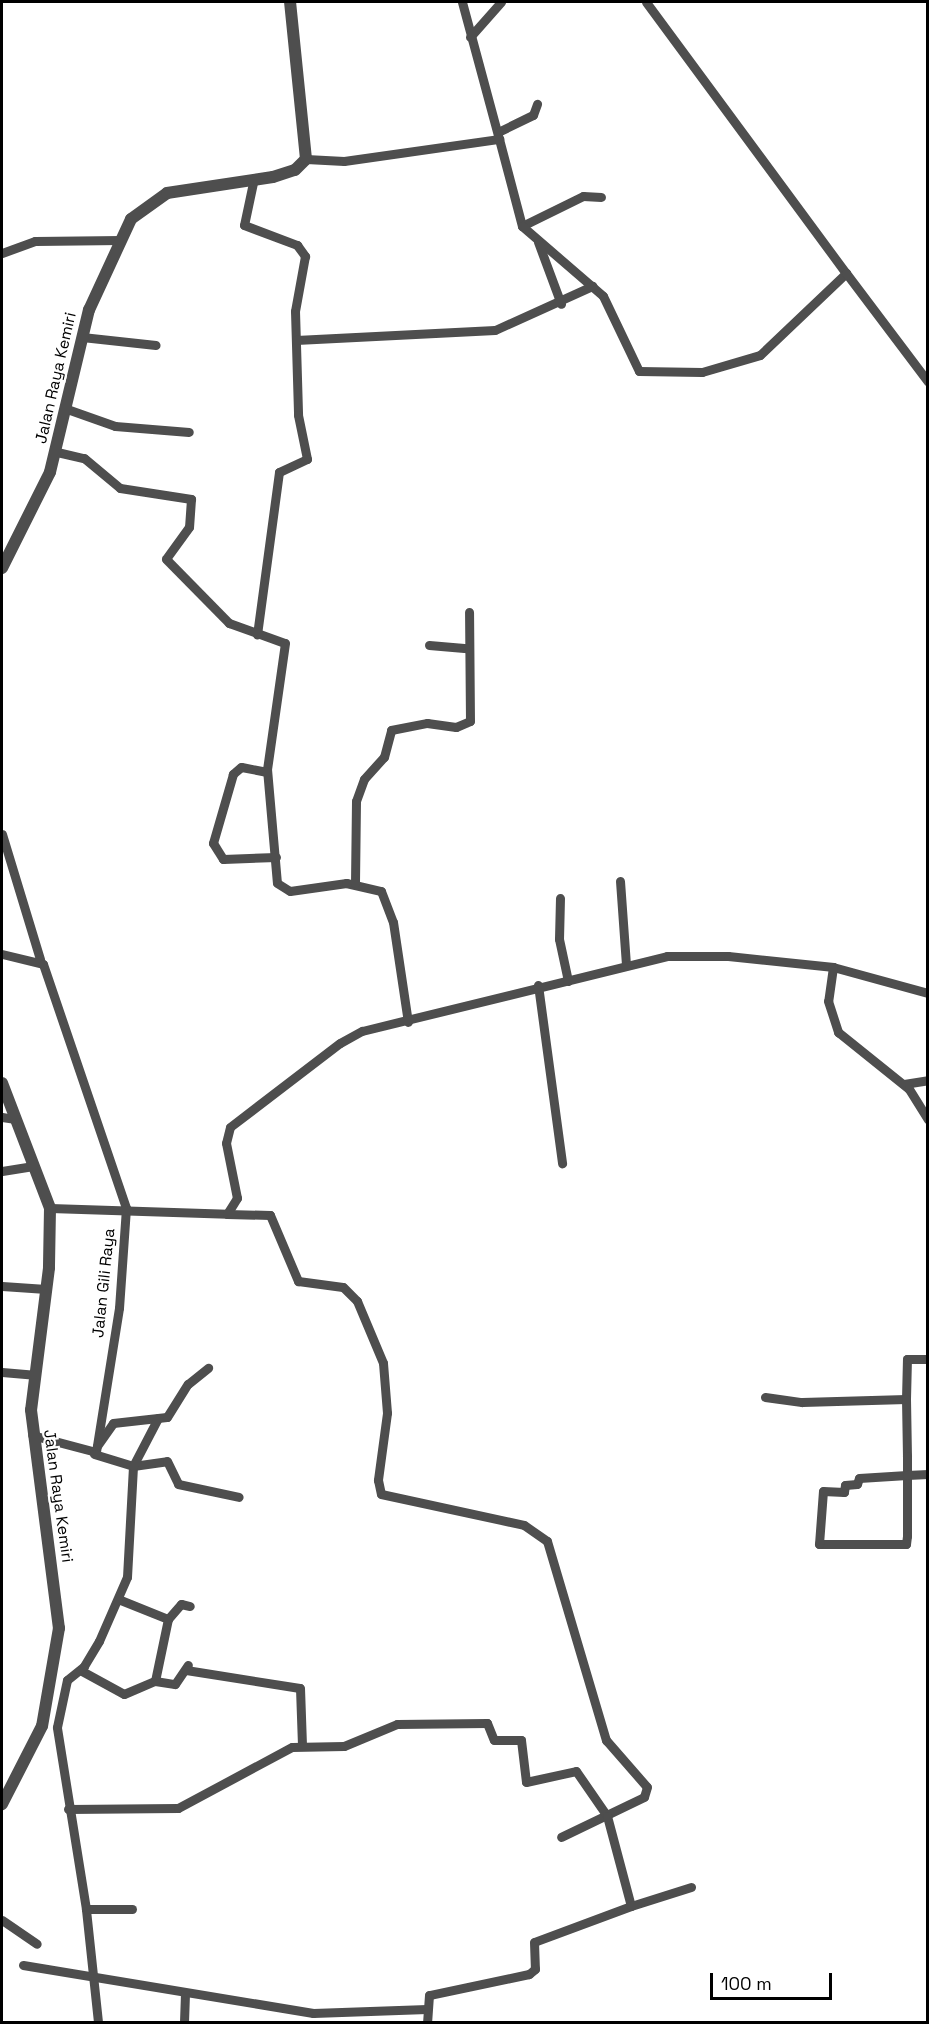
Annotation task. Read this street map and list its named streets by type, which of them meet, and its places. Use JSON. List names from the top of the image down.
{
  "streets": {
    "street": ["Jalan Raya Kemiri", "Jalan Gili Raya"]
  },
  "scale_bar": "100 m"
}
